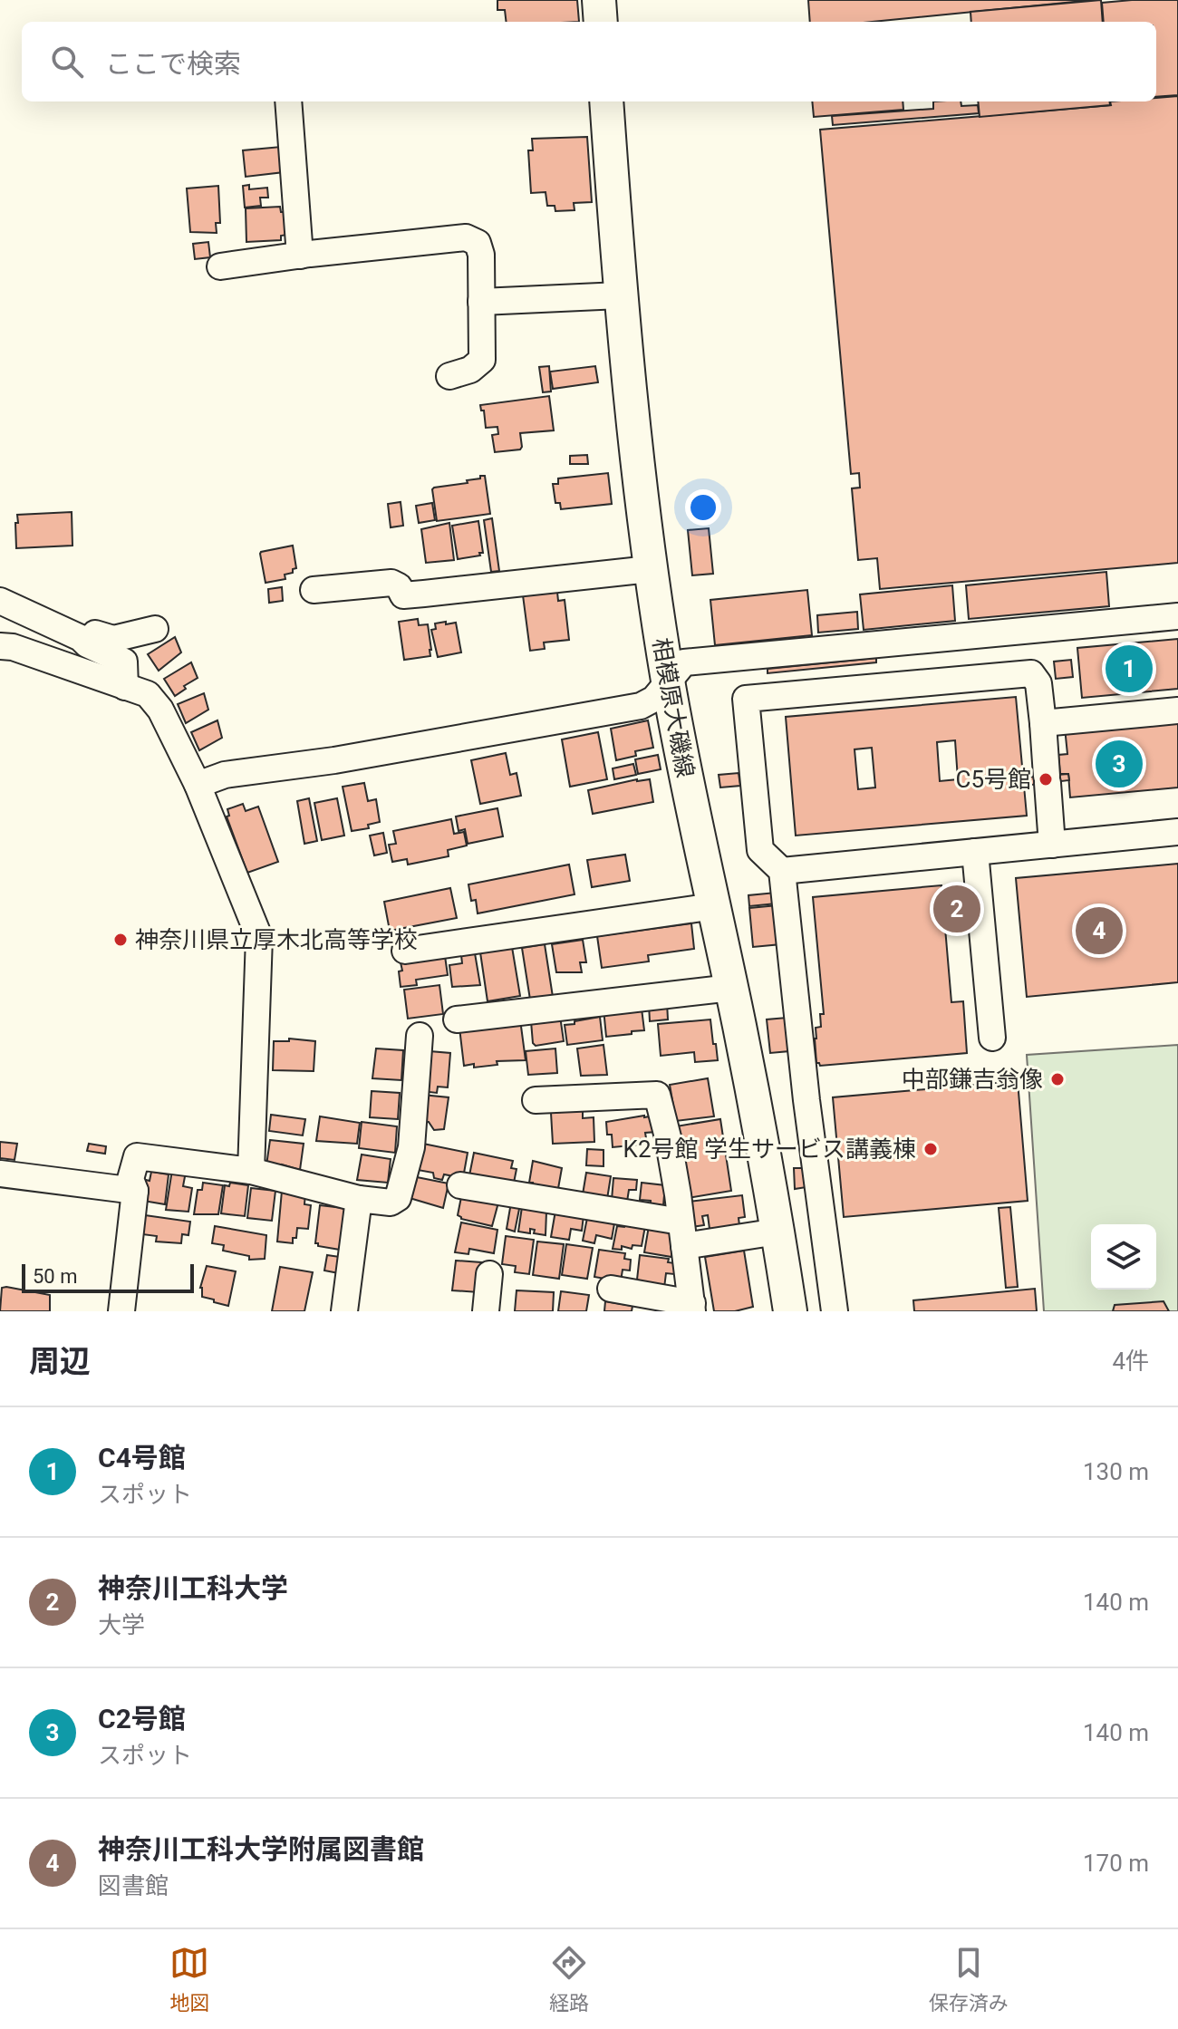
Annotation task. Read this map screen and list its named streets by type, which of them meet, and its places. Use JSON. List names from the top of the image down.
{
  "streets": {
    "main road": ["相模原大磯線"]
  },
  "places": [
    "C5号館",
    "神奈川県立厚木北高等学校",
    "中部鎌吉翁像",
    "K2号館 学生サービス講義棟"
  ],
  "scale_bar": "50 m",
  "page": {
    "search": "ここで検索",
    "pins": [
      "1",
      "3",
      "2",
      "4"
    ],
    "scale": "50 m",
    "heading": ["周辺", "4件"],
    "list": [
      {
        "mark": "1",
        "name": "C4号館",
        "note": "スポット",
        "value": "130 m"
      },
      {
        "mark": "2",
        "name": "神奈川工科大学",
        "note": "大学",
        "value": "140 m"
      },
      {
        "mark": "3",
        "name": "C2号館",
        "note": "スポット",
        "value": "140 m"
      },
      {
        "mark": "4",
        "name": "神奈川工科大学附属図書館",
        "note": "図書館",
        "value": "170 m"
      }
    ],
    "nav": ["地図", "経路", "保存済み"]
  }
}
